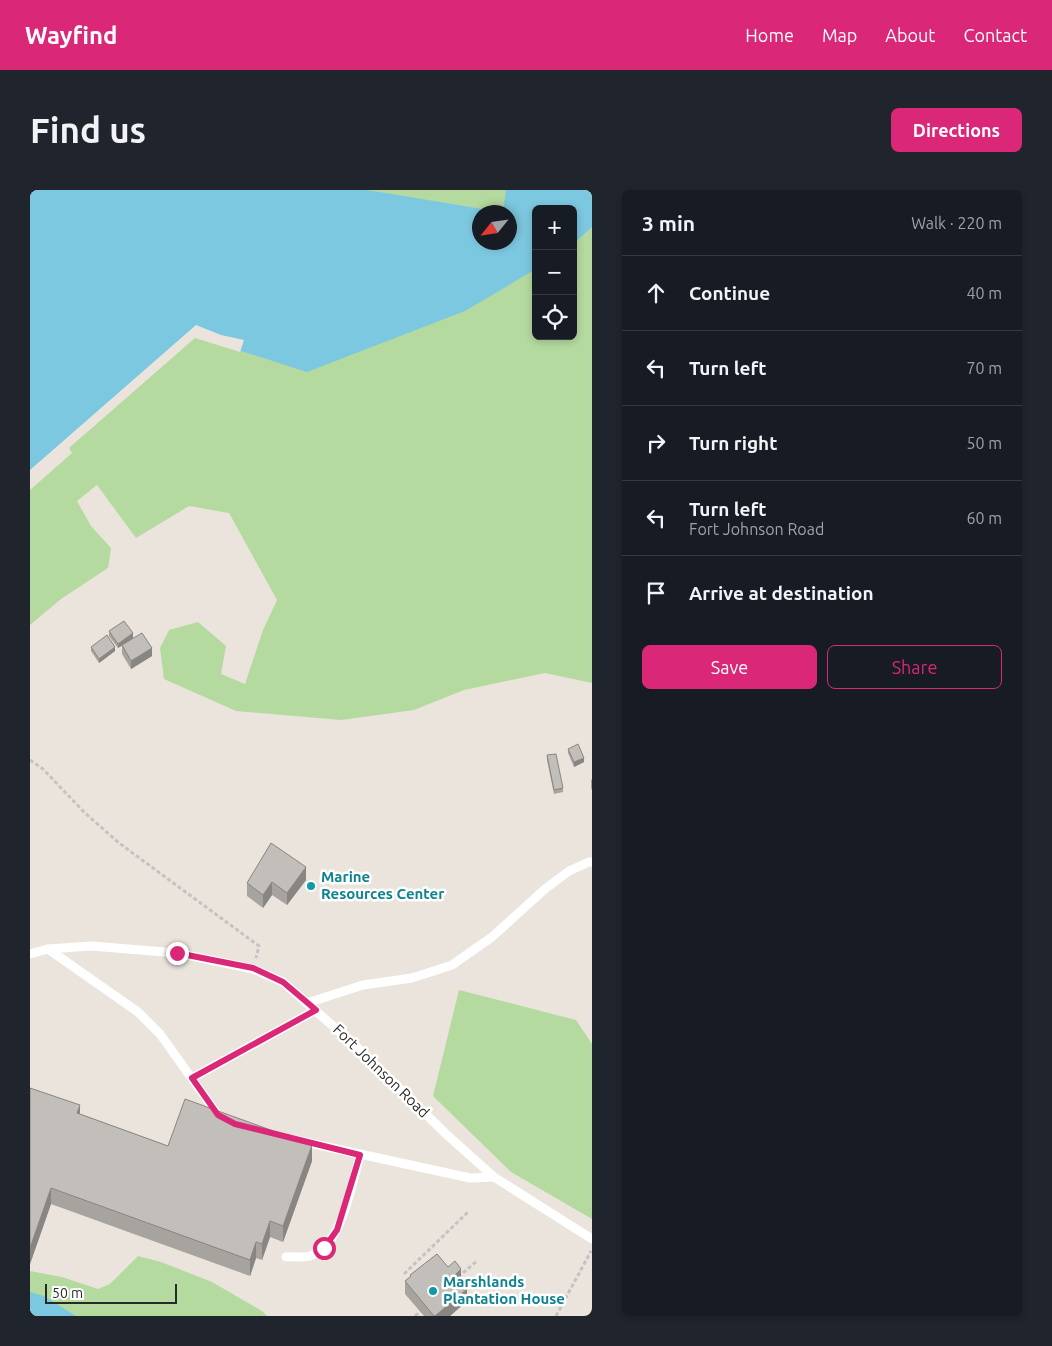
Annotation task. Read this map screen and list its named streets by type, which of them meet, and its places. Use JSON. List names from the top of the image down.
{
  "streets": {
    "lane": ["Fort Johnson Road"]
  },
  "places": ["Marine Resources Center", "Marshlands Plantation House"],
  "scale_bar": "50 m",
  "north": "bottom left",
  "page": {
    "header": "Wayfind",
    "nav": [
      "Home",
      "Map",
      "About",
      "Contact"
    ],
    "buttons": [
      "Directions",
      ["Save", "Share"]
    ],
    "title": "Find us",
    "heading": ["3 min", "Walk · 220 m"],
    "map_buttons": ["+", "−"],
    "list": [
      ["Continue", "40 m"],
      ["Turn left", "70 m"],
      ["Turn right", "50 m"],
      ["Turn left", "Fort Johnson Road", "60 m"],
      "Arrive at destination"
    ],
    "scale": "50 m"
  }
}
